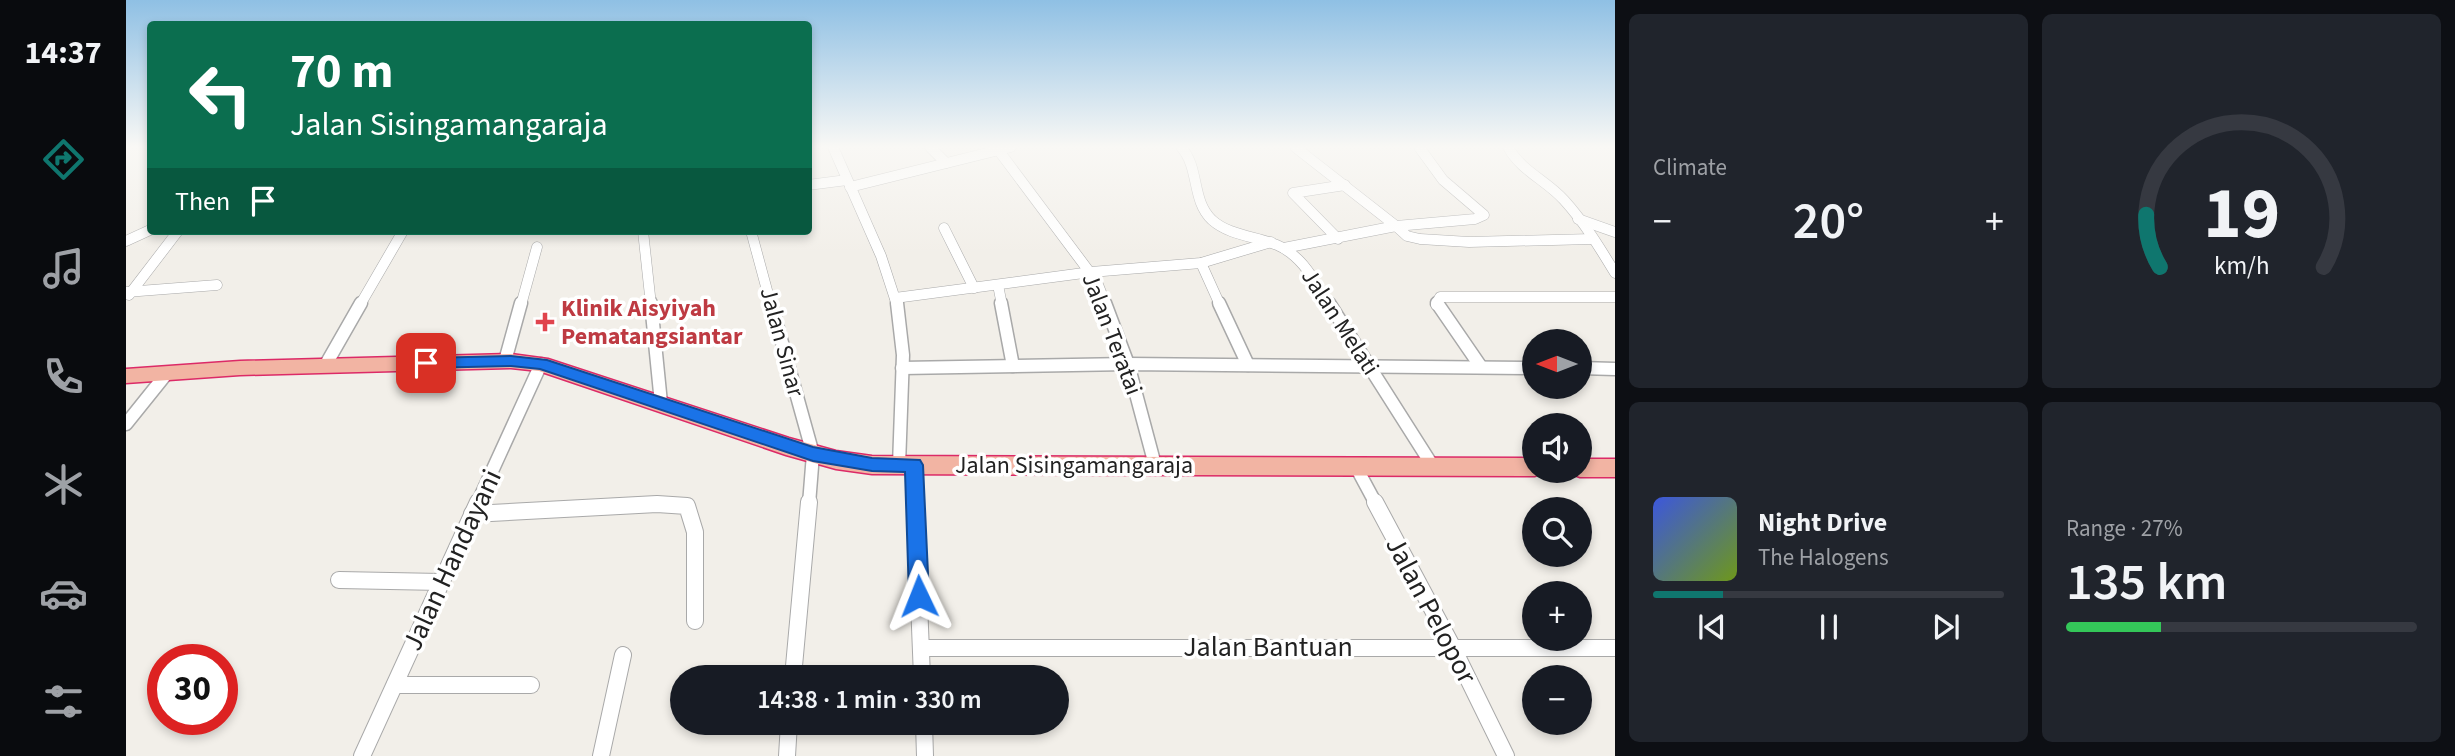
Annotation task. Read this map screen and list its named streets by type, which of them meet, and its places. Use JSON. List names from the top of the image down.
{
  "streets": {
    "highway": ["Jalan Sisingamangaraja"],
    "street": [
      "Jalan Melati",
      "Jalan Teratai",
      "Jalan Sinar",
      "Jalan Handayani",
      "Jalan Pelopor",
      "Jalan Bantuan"
    ]
  },
  "crossings": [
    ["Jalan Melati", "Jalan Sisingamangaraja"],
    ["Jalan Teratai", "Jalan Sisingamangaraja"],
    ["Jalan Sinar", "Jalan Sisingamangaraja"],
    ["Jalan Sisingamangaraja", "Jalan Handayani"],
    ["Jalan Sisingamangaraja", "Jalan Pelopor"],
    ["Jalan Pelopor", "Jalan Bantuan"]
  ],
  "places": {
    "health": ["Klinik Aisyiyah Pematangsiantar"]
  },
  "north": "left",
  "page": {
    "tabs": "14:37",
    "tile": [
      "Climate",
      ["Range · 27%", "135 km"]
    ],
    "turn": ["70 m", "Jalan Sisingamangaraja"],
    "then": "Then",
    "heat": ["−", "20°", "+"],
    "map_buttons": ["+", "−"],
    "song": ["Night Drive", "The Halogens"],
    "limit": "30",
    "trip": "14:38 · 1 min · 330 m",
    "gauge": ["19", "km/h"]
  }
}
